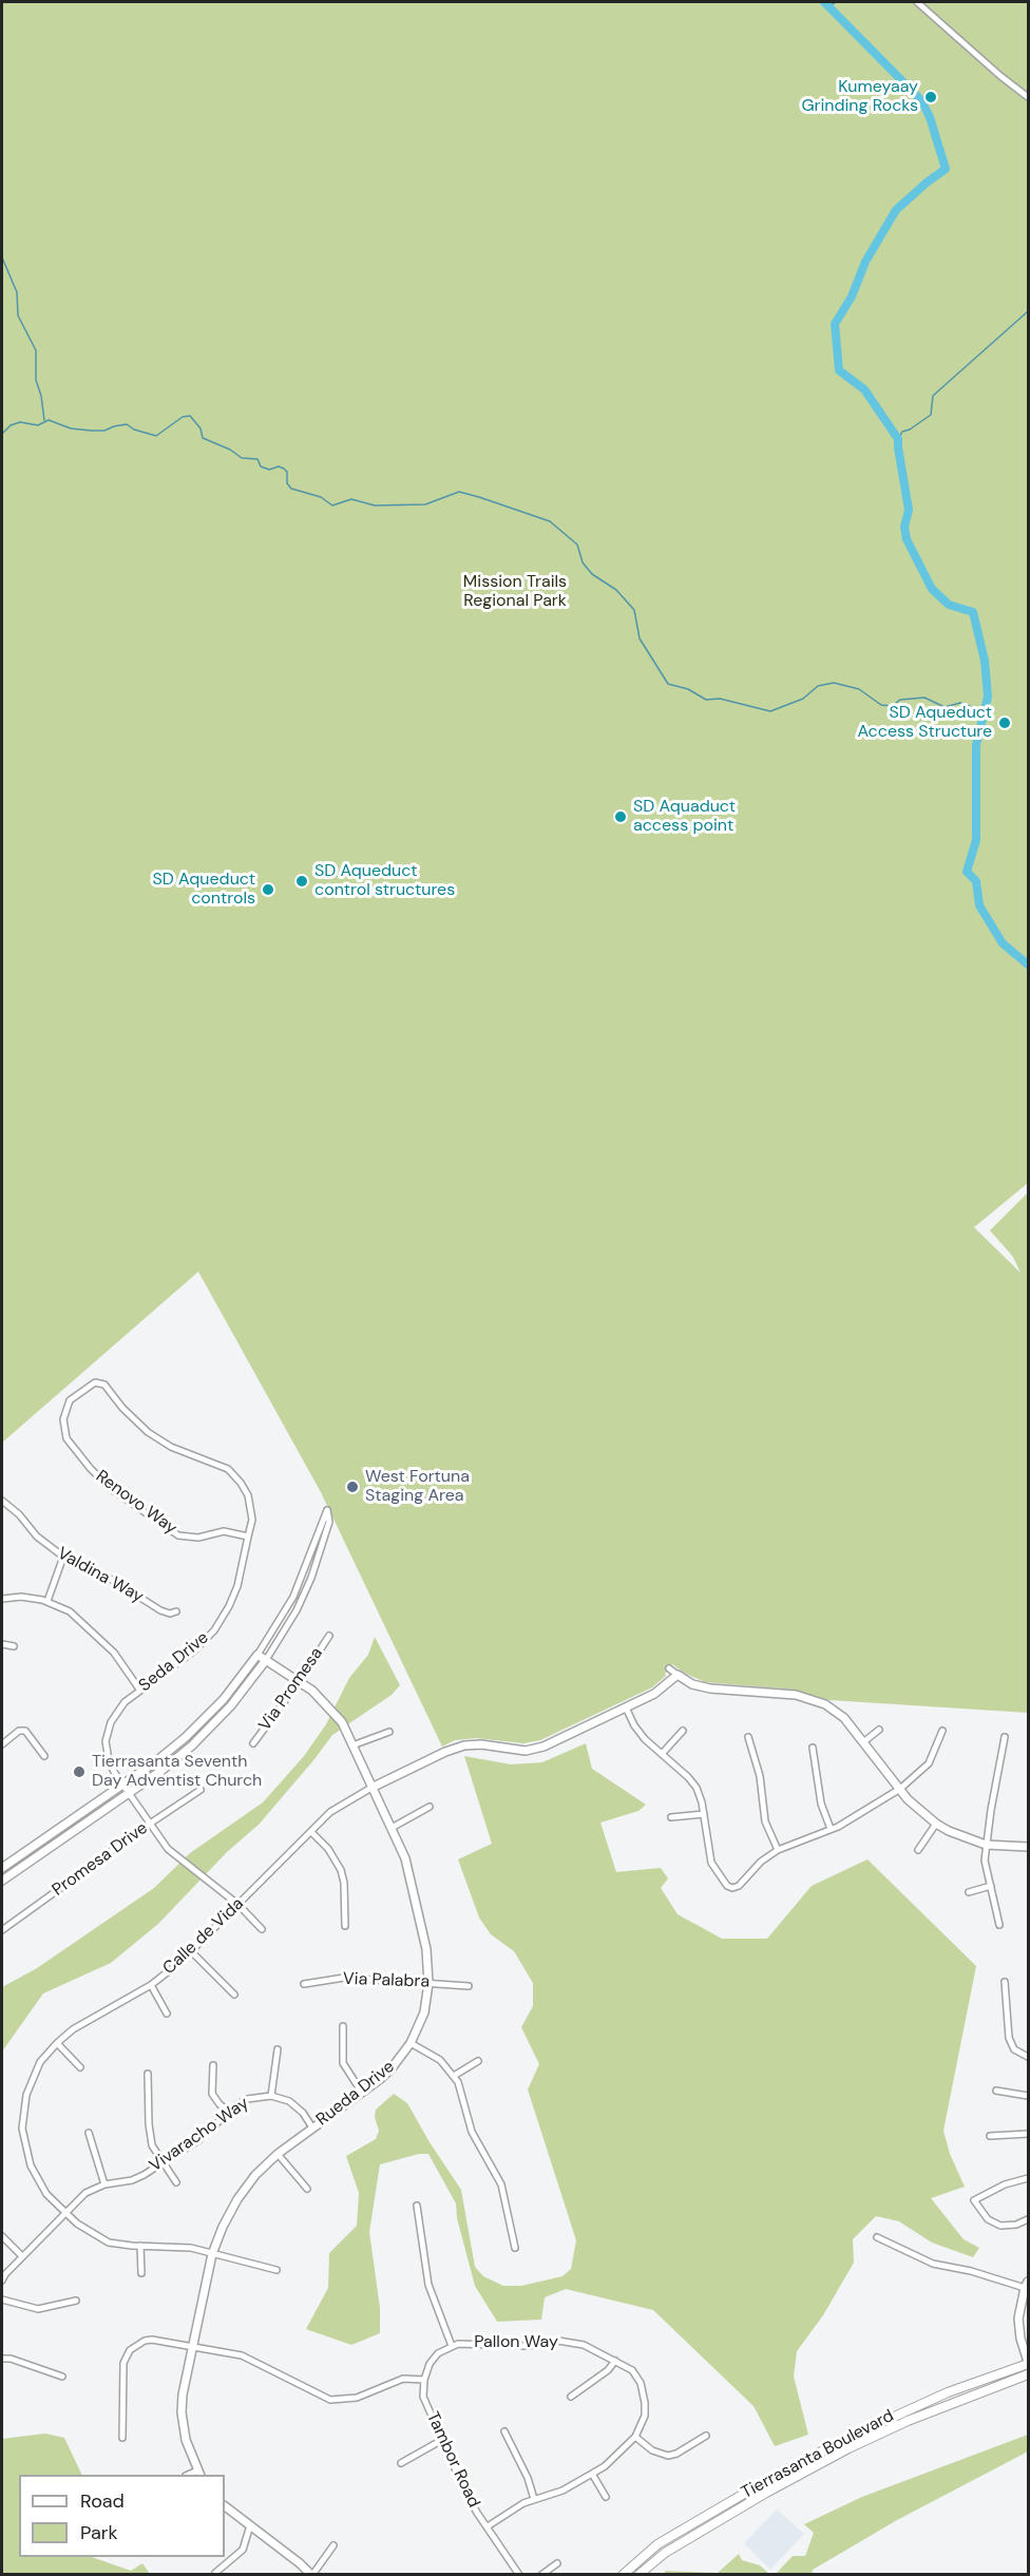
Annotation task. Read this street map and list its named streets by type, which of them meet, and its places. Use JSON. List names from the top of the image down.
{
  "streets": {
    "main road": ["Tierrasanta Boulevard"],
    "street": [
      "Renovo Way",
      "Valdina Way",
      "Seda Drive",
      "Via Promesa",
      "Promesa Drive",
      "Calle de Vida",
      "Via Palabra",
      "Rueda Drive",
      "Vivaracho Way",
      "Pallon Way",
      "Tambor Road"
    ]
  },
  "crossings": [
    ["Renovo Way", "Seda Drive"],
    ["Seda Drive", "Promesa Drive"],
    ["Seda Drive", "Calle de Vida"],
    ["Via Promesa", "Rueda Drive"],
    ["Calle de Vida", "Rueda Drive"],
    ["Calle de Vida", "Vivaracho Way"],
    ["Via Palabra", "Rueda Drive"],
    ["Rueda Drive", "Vivaracho Way"],
    ["Pallon Way", "Tambor Road"]
  ],
  "parks": ["Mission Trails Regional Park"],
  "places": [
    "Kumeyaay Grinding Rocks",
    "SD Aqueduct Access Structure",
    "SD Aquaduct access point",
    "SD Aqueduct control structures",
    "SD Aqueduct controls",
    "West Fortuna Staging Area",
    "Tierrasanta Seventh Day Adventist Church"
  ],
  "legend": ["Road", "Park"]
}
